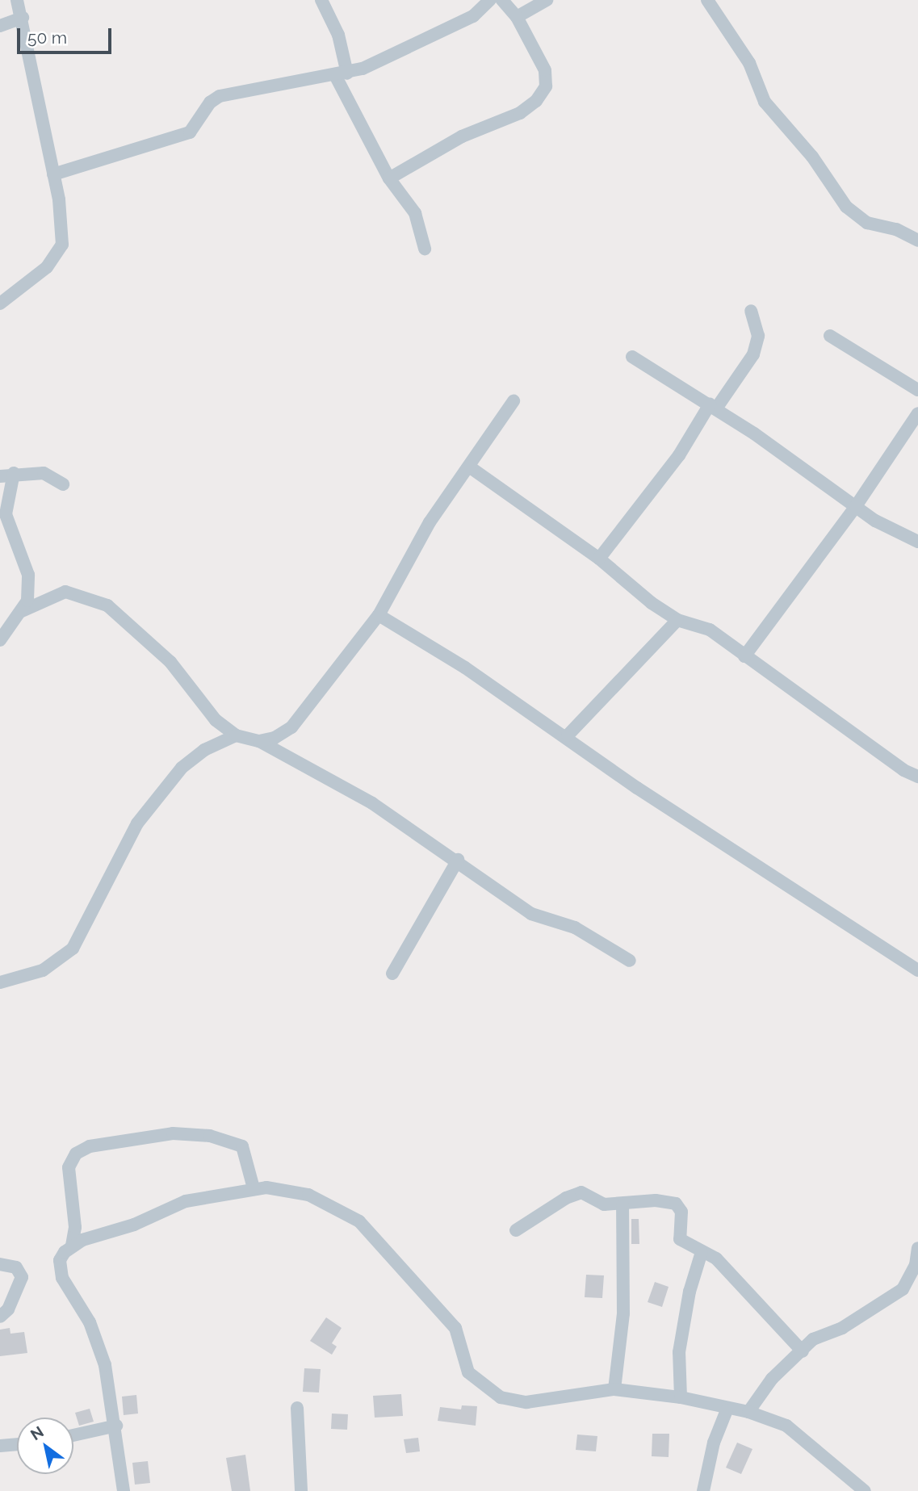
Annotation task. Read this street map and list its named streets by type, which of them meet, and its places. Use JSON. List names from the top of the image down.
{
  "scale_bar": "50 m",
  "north": "top left"
}
